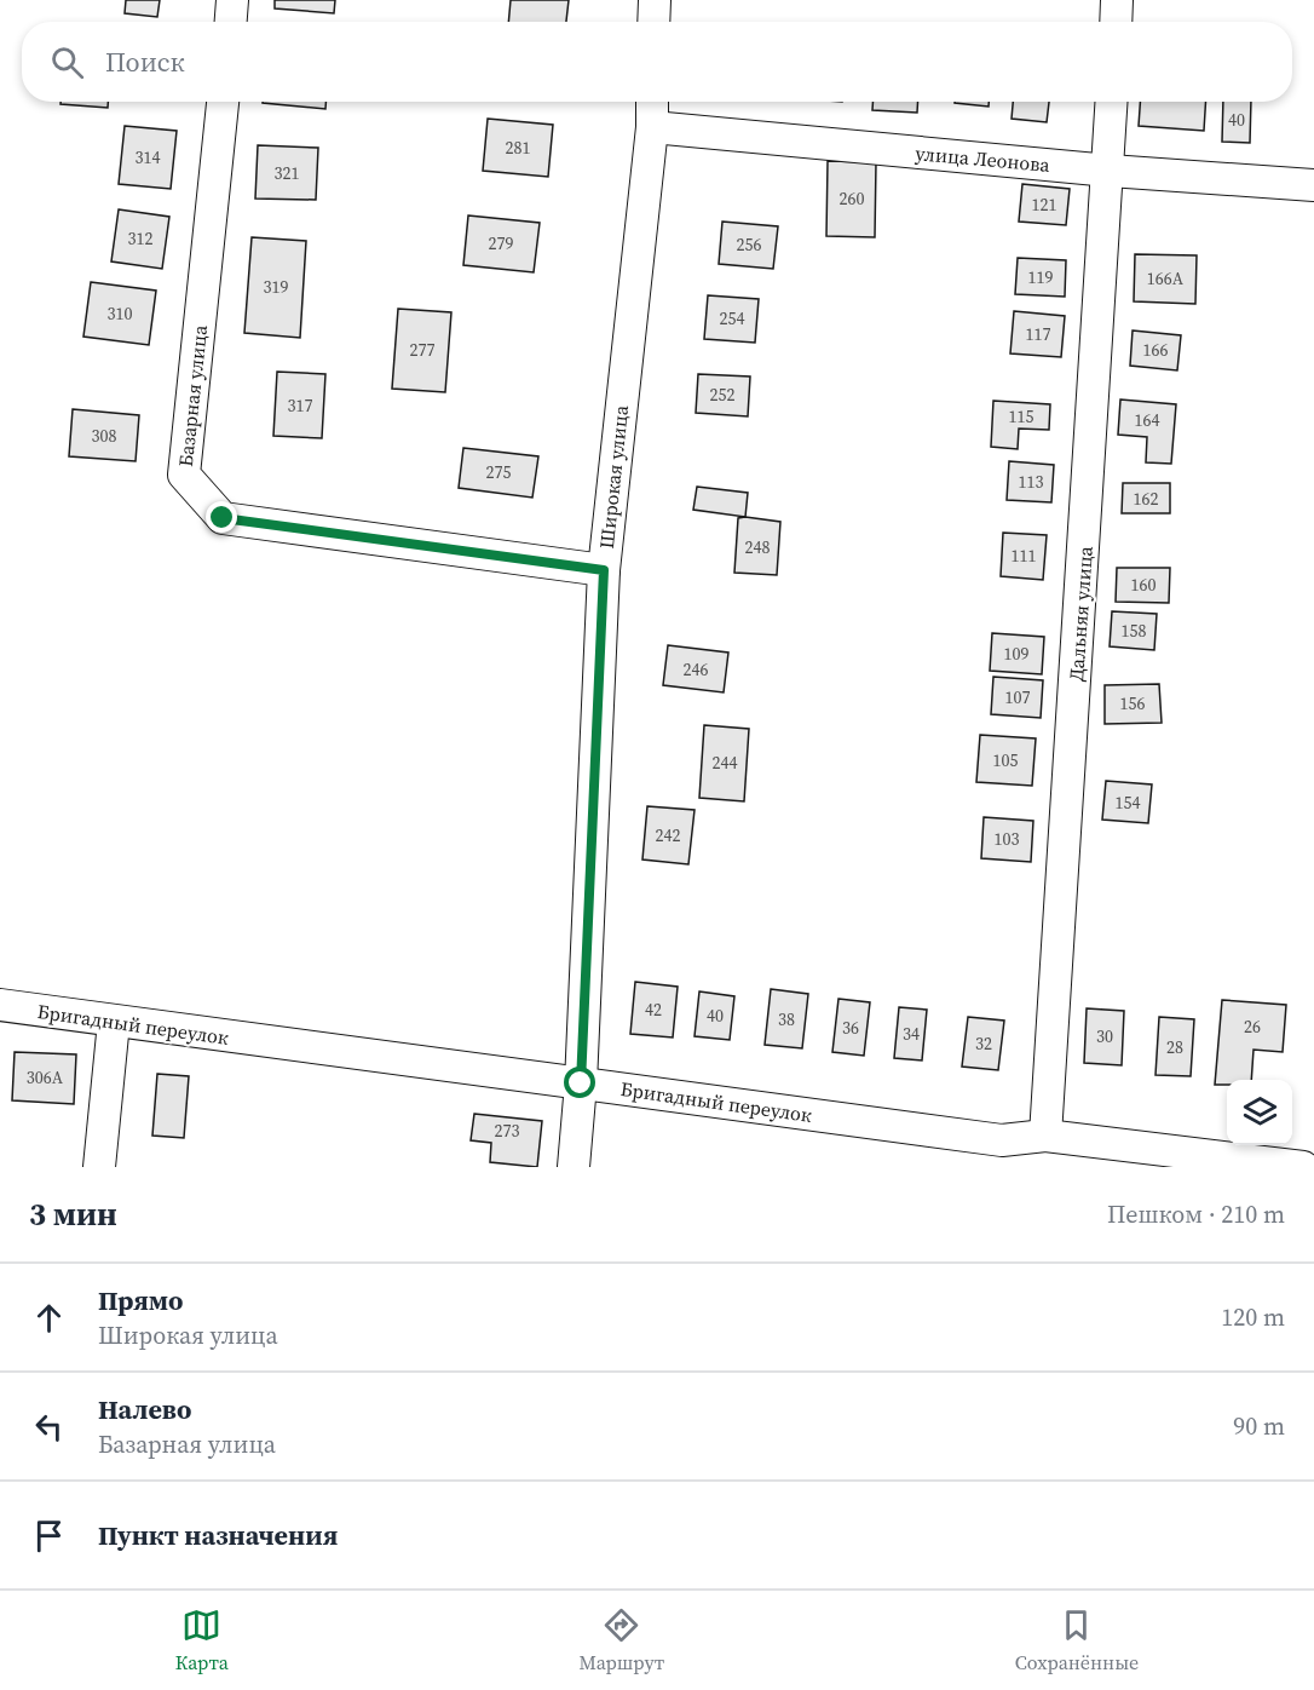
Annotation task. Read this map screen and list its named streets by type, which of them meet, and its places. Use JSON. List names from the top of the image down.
{
  "streets": {
    "street": [
      "улица Леонова",
      "Базарная улица",
      "Широкая улица",
      "Дальняя улица",
      "Бригадный переулок"
    ]
  },
  "crossings": [
    ["улица Леонова", "Широкая улица"],
    ["улица Леонова", "Дальняя улица"],
    ["Базарная улица", "Широкая улица"],
    ["Широкая улица", "Бригадный переулок"],
    ["Дальняя улица", "Бригадный переулок"]
  ],
  "house_numbers": [
    "40",
    "281",
    "314",
    "321",
    "260",
    "121",
    "312",
    "279",
    "256",
    "119",
    "166А",
    "319",
    "310",
    "254",
    "117",
    "277",
    "166",
    "252",
    "317",
    "115",
    "164",
    "308",
    "275",
    "113",
    "162",
    "248",
    "111",
    "160",
    "158",
    "109",
    "246",
    "107",
    "156",
    "105",
    "244",
    "154",
    "242",
    "103",
    "42",
    "40",
    "38",
    "26",
    "36",
    "34",
    "30",
    "32",
    "28",
    "306А",
    "273"
  ],
  "page": {
    "search": "Поиск",
    "heading": ["3 мин", "Пешком · 210 m"],
    "list": [
      ["Прямо", "Широкая улица", "120 m"],
      ["Налево", "Базарная улица", "90 m"],
      "Пункт назначения"
    ],
    "nav": ["Карта", "Маршрут", "Сохранённые"]
  }
}
